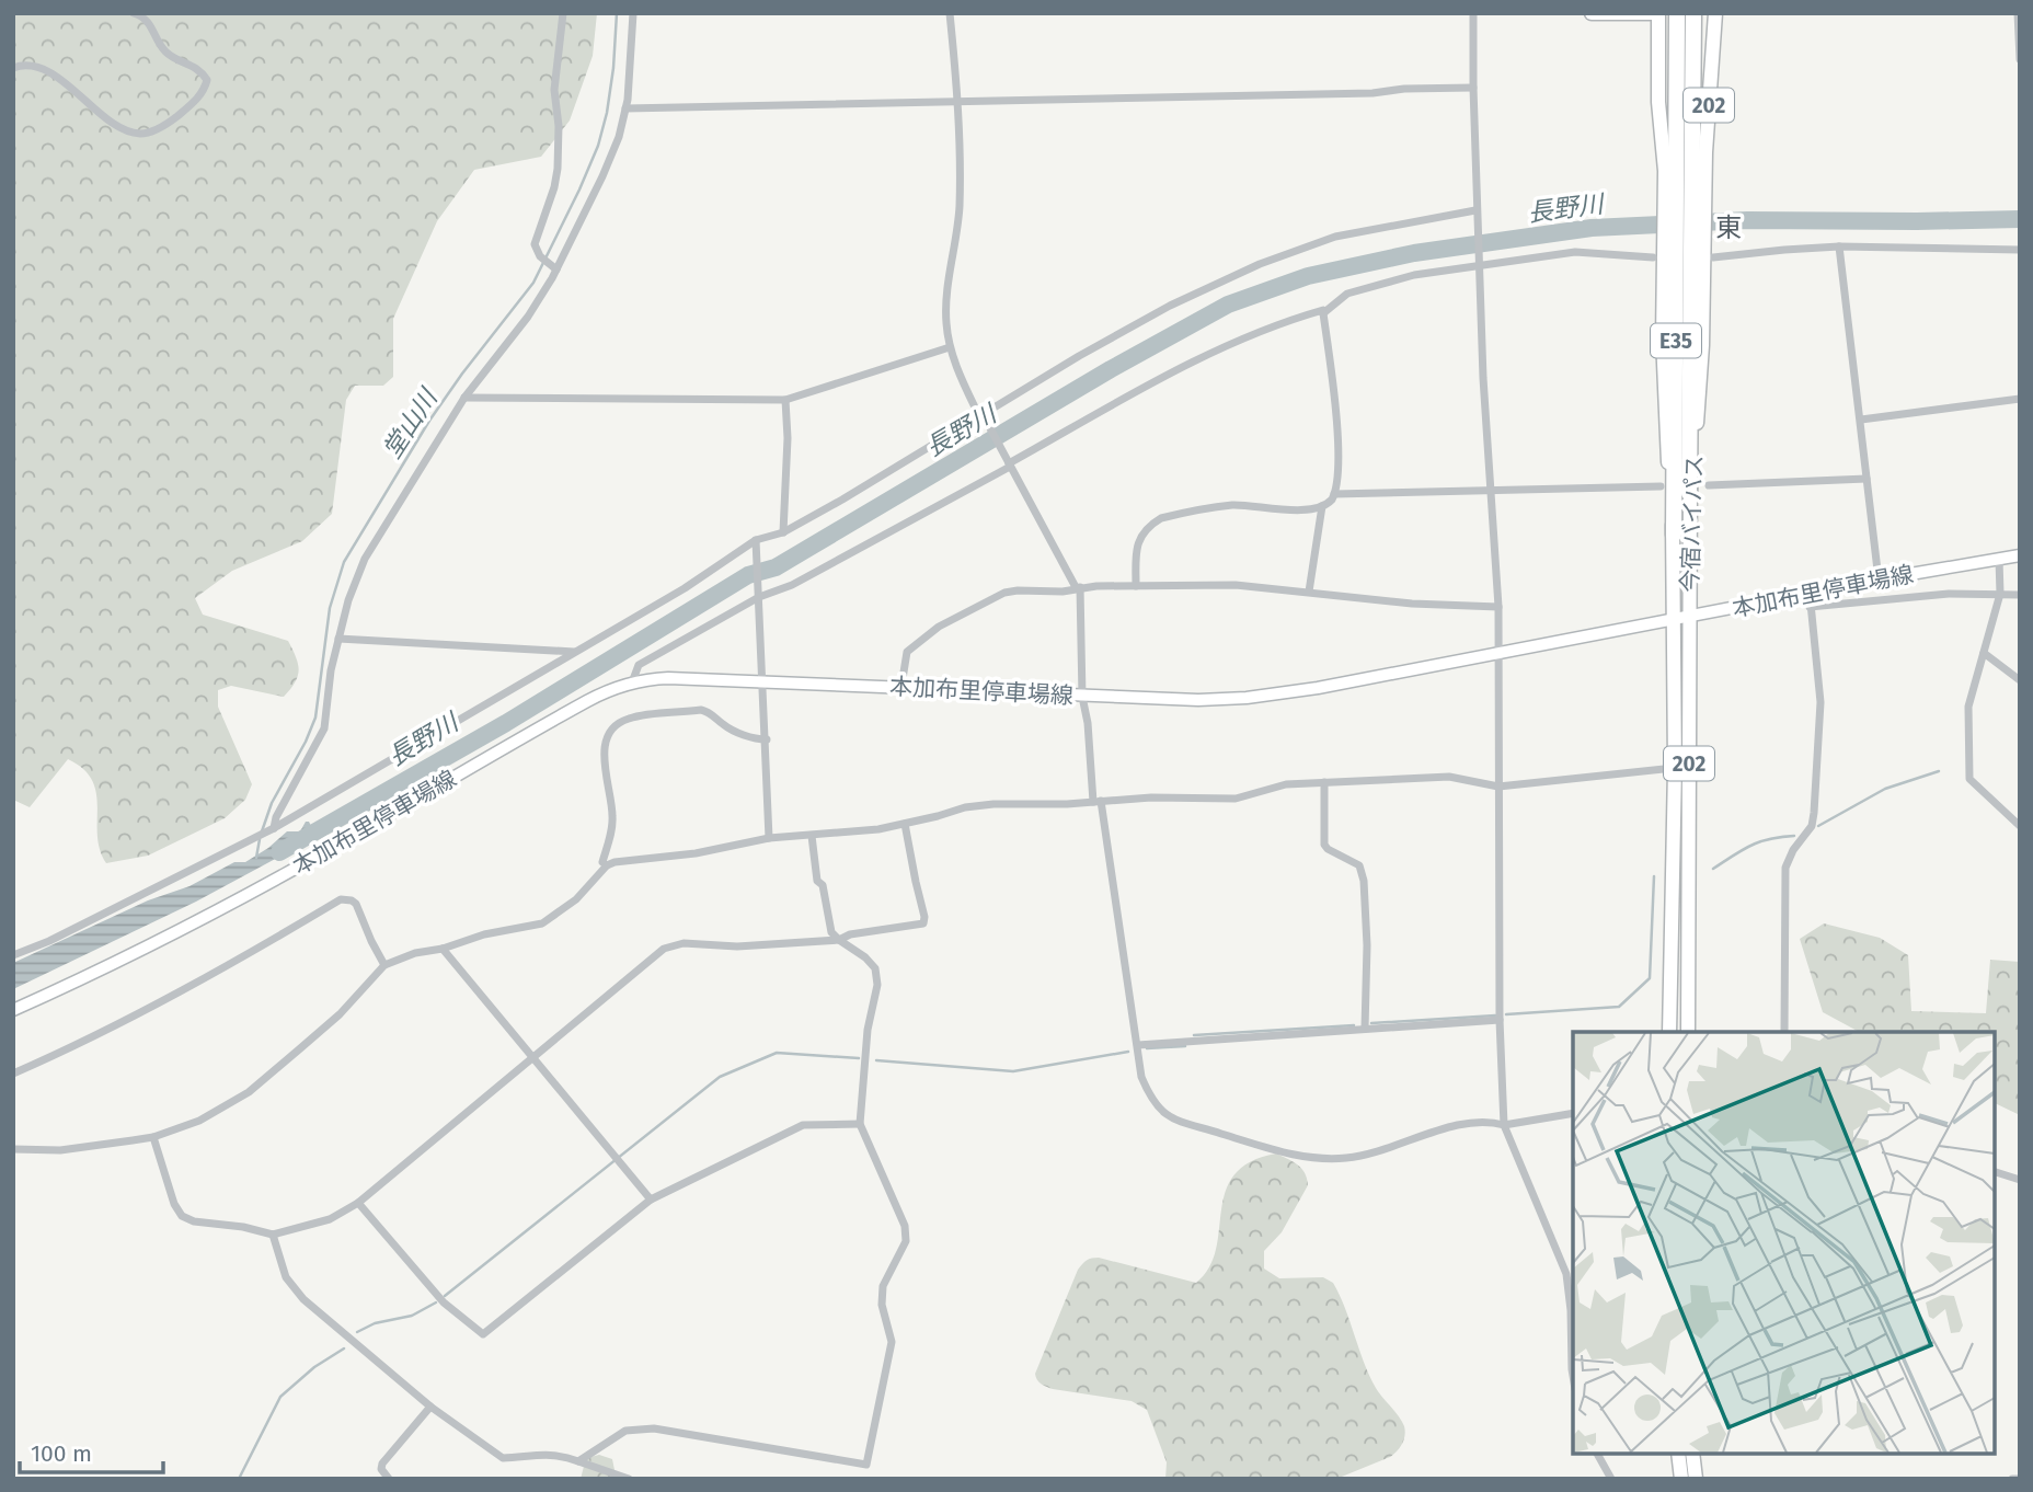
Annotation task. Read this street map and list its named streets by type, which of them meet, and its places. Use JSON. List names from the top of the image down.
{
  "streets": {
    "highway": ["E35"],
    "main road": ["202", "今宿バイパス", "本加布里停車場線"]
  },
  "crossings": [
    ["E35", "今宿バイパス"],
    ["今宿バイパス", "本加布里停車場線"]
  ],
  "districts": ["東"],
  "water": ["長野川", "堂山川"],
  "scale_bar": "100 m"
}
